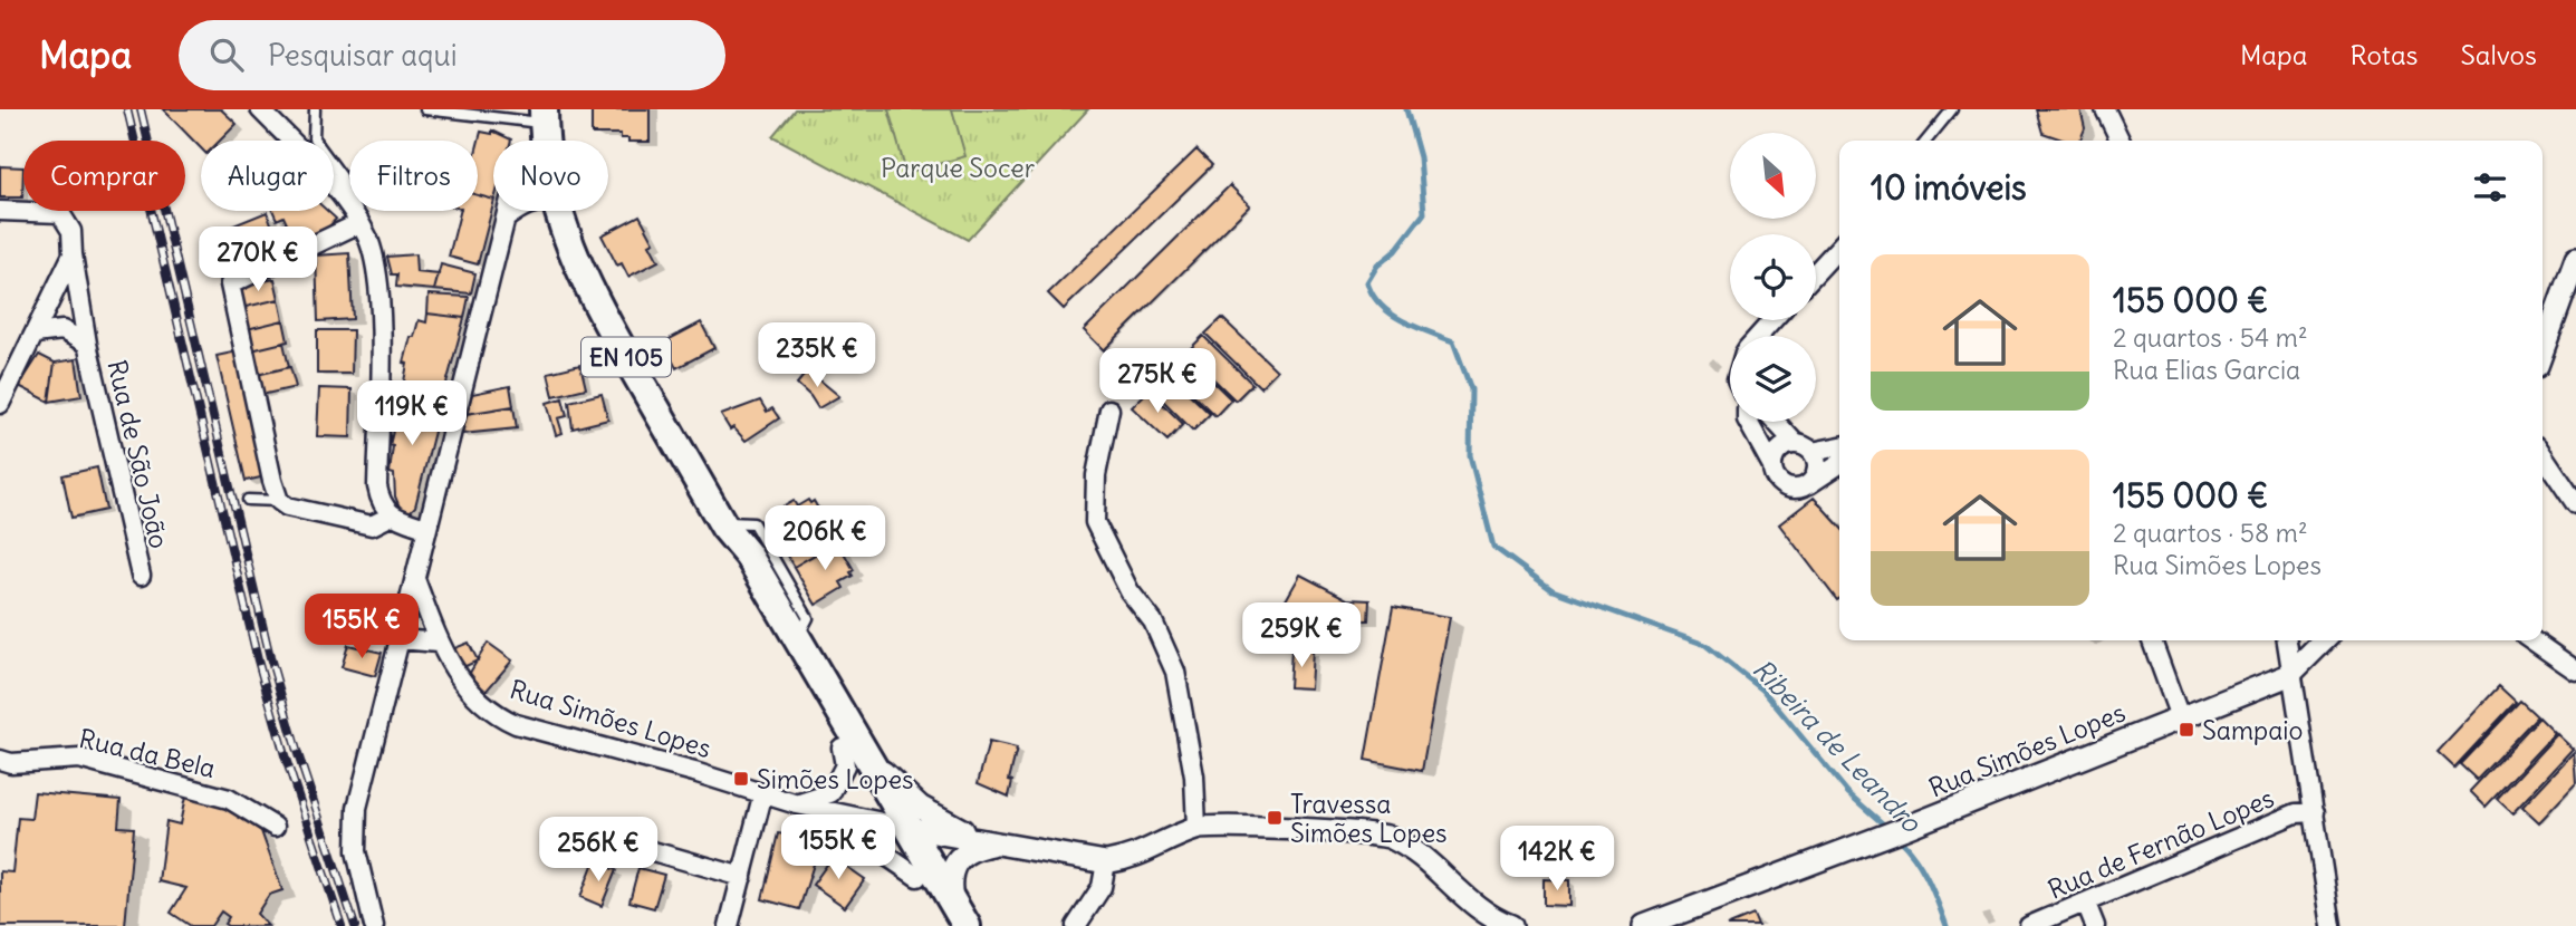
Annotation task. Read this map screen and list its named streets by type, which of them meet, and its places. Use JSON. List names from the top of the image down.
{
  "streets": {
    "main road": ["EN 105"],
    "street": [
      "Rua de São João",
      "Rua Simões Lopes",
      "Rua da Bela",
      "Rua de Fernão Lopes"
    ]
  },
  "crossings": [
    ["EN 105", "Rua Simões Lopes"]
  ],
  "water": ["Ribeira de Leandro"],
  "parks": ["Parque Socer"],
  "places": {
    "transit": ["Sampaio", "Simões Lopes", "Travessa Simões Lopes"]
  },
  "north": "bottom right",
  "page": {
    "header": "Mapa",
    "search": "Pesquisar aqui",
    "nav": ["Mapa", "Rotas", "Salvos"],
    "chip": [
      "Comprar",
      "Alugar",
      "Filtros",
      "Novo"
    ],
    "heading": "10 imóveis",
    "price": [
      "270K €",
      "235K €",
      "275K €",
      "119K €",
      "206K €",
      "155K €",
      "259K €",
      "155K €",
      "256K €",
      "142K €"
    ],
    "list": [
      {
        "name": "155 000 €",
        "note": "2 quartos · 54 m² · Rua Elias Garcia"
      },
      {
        "name": "155 000 €",
        "note": "2 quartos · 58 m² · Rua Simões Lopes"
      }
    ]
  }
}
